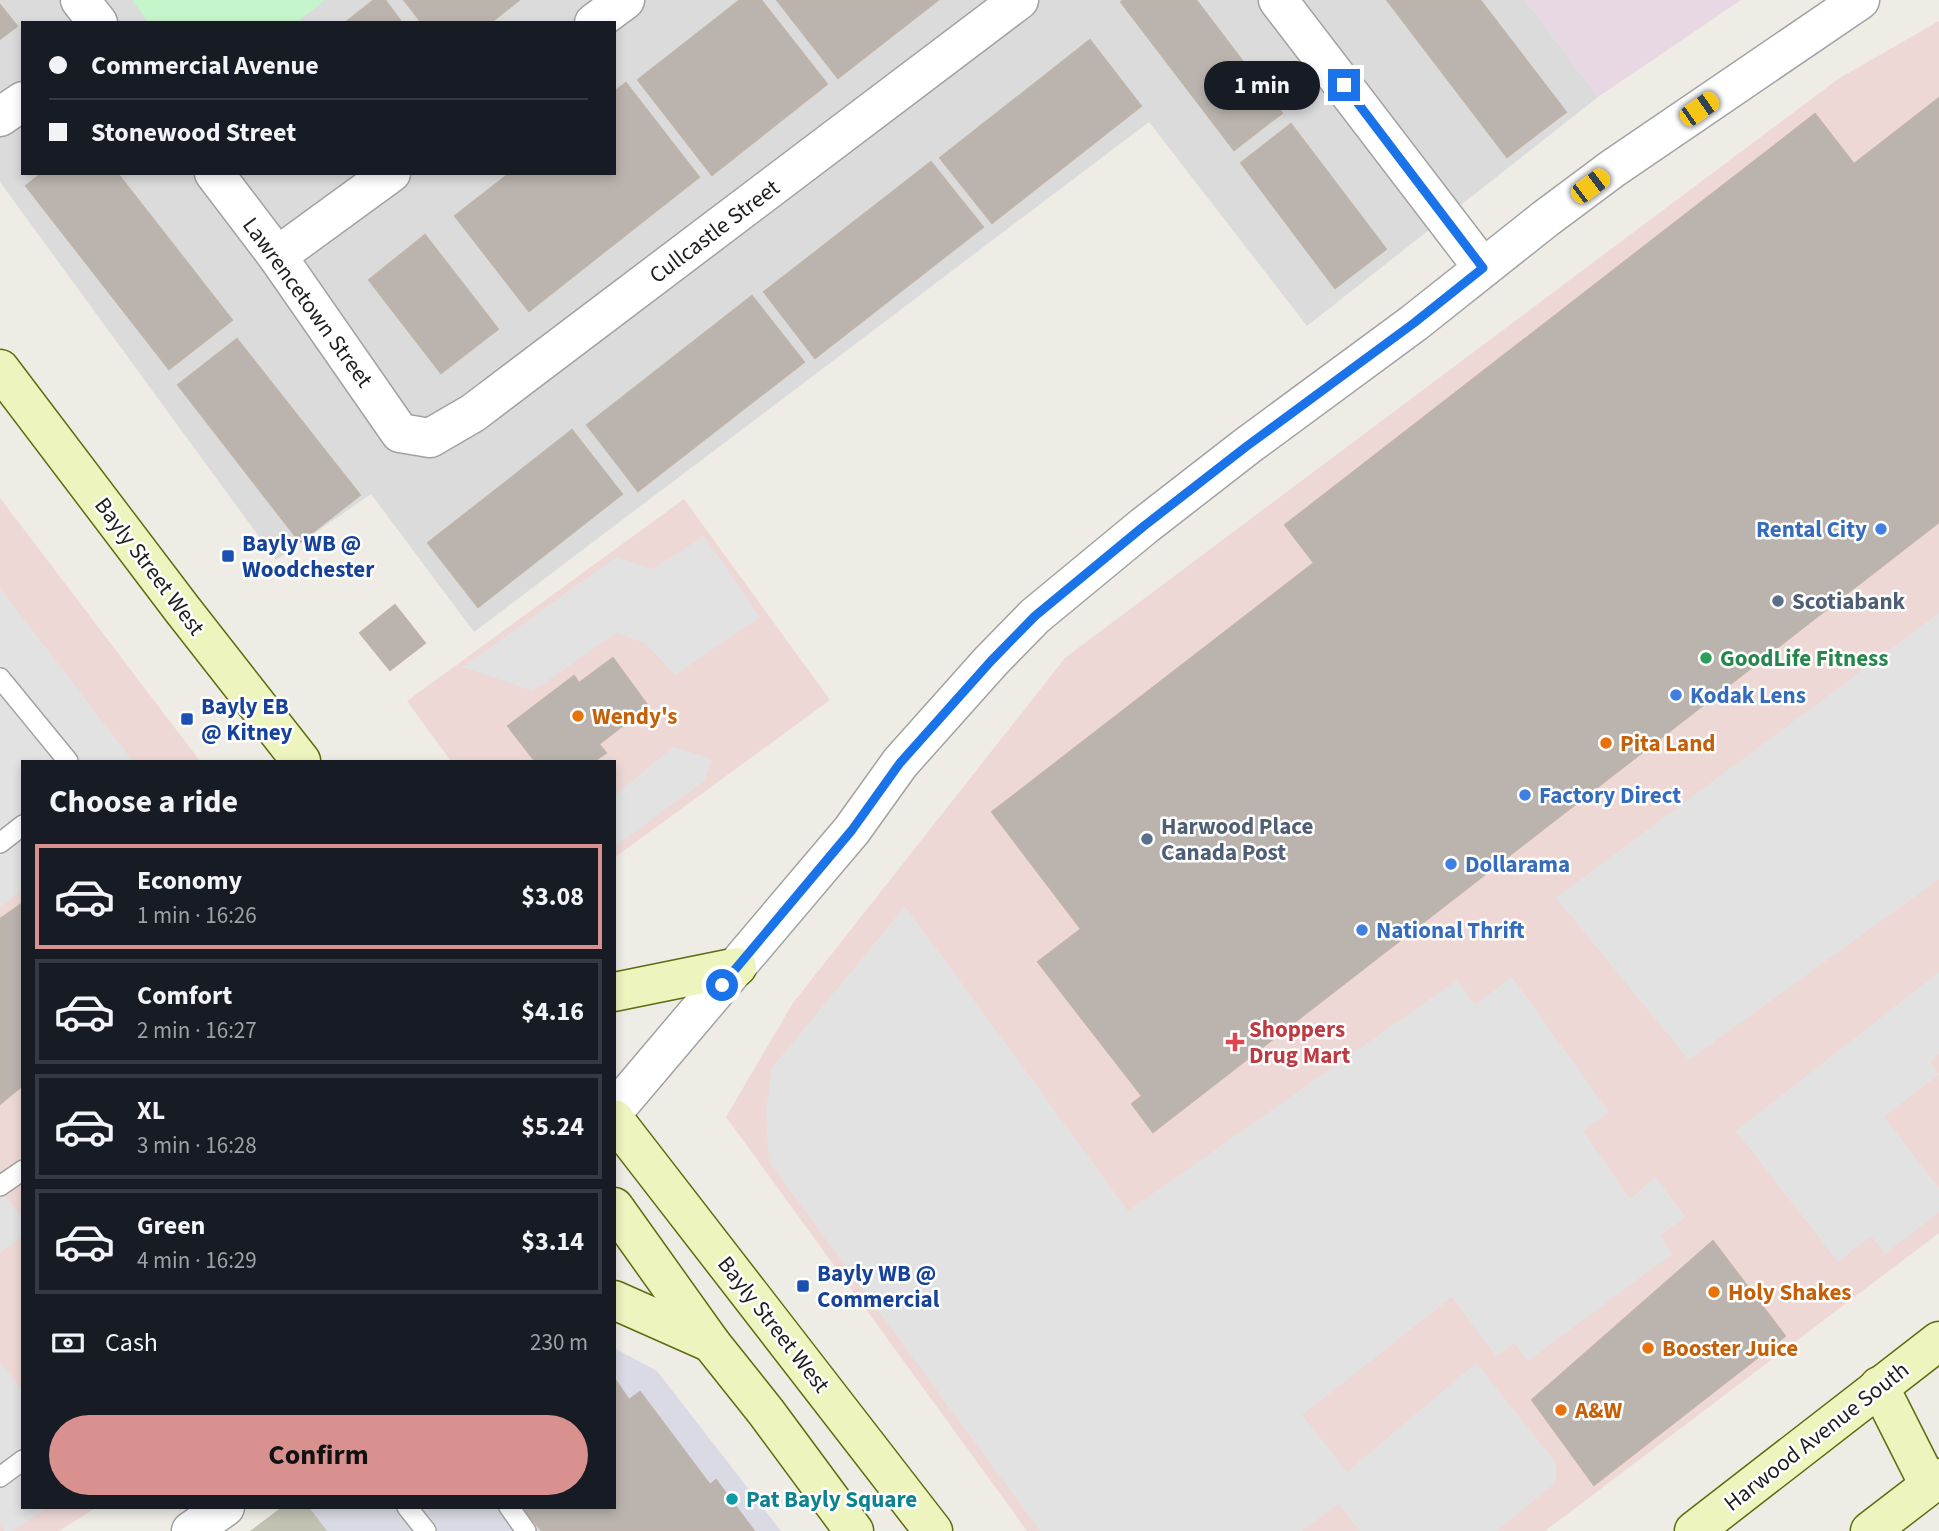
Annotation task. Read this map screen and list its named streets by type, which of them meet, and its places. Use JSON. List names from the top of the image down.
{
  "streets": {
    "main road": ["Bayly Street West", "Harwood Avenue South"],
    "street": ["Cullcastle Street", "Lawrencetown Street"]
  },
  "crossings": [
    ["Cullcastle Street", "Lawrencetown Street"]
  ],
  "places": {
    "other": [
      "Rental City",
      "Scotiabank",
      "GoodLife Fitness",
      "Kodak Lens",
      "Wendy's",
      "Pita Land",
      "Factory Direct",
      "Harwood Place Canada Post",
      "Dollarama",
      "National Thrift",
      "Holy Shakes",
      "Booster Juice",
      "A&W",
      "Pat Bayly Square"
    ],
    "transit": ["Bayly WB @ Woodchester", "Bayly EB @ Kitney", "Bayly WB @ Commercial"],
    "health": ["Shoppers Drug Mart"]
  },
  "page": {
    "banner": ["Commercial Avenue", "Stonewood Street"],
    "bubble": "1 min",
    "heading": "Choose a ride",
    "list": [
      {
        "name": "Economy",
        "note": "1 min · 16:26",
        "value": "$3.08"
      },
      {
        "name": "Comfort",
        "note": "2 min · 16:27",
        "value": "$4.16"
      },
      {
        "name": "XL",
        "note": "3 min · 16:28",
        "value": "$5.24"
      },
      {
        "name": "Green",
        "note": "4 min · 16:29",
        "value": "$3.14"
      }
    ],
    "pay": ["Cash", "230 m"],
    "buttons": "Confirm"
  }
}
